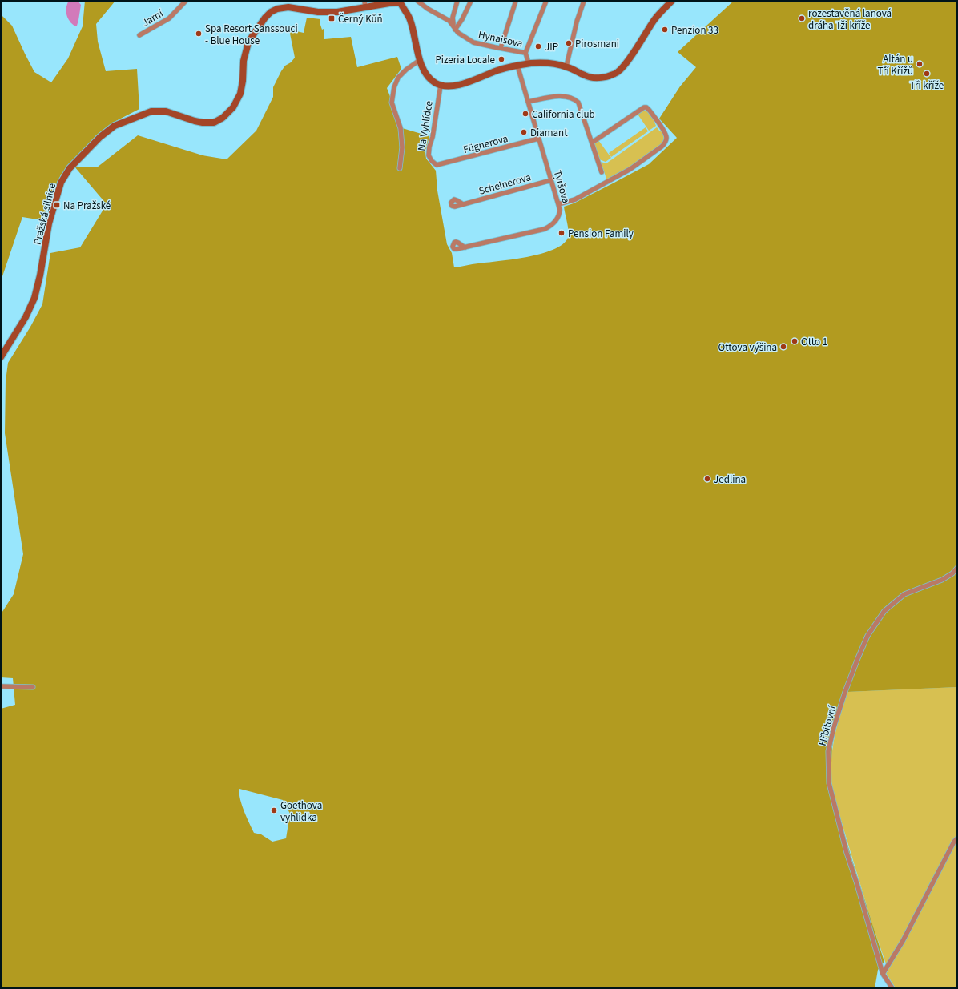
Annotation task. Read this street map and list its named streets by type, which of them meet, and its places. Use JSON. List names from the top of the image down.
{
  "streets": {
    "street": [
      "Jarní",
      "Hynaisova",
      "Na Vyhlídce",
      "Fügnerova",
      "Scheinerova",
      "Tyršova",
      "Pražská silnice",
      "Hřbitovní"
    ]
  },
  "crossings": [
    ["Na Vyhlídce", "Fügnerova"],
    ["Fügnerova", "Tyršova"],
    ["Scheinerova", "Tyršova"]
  ],
  "places": {
    "transit": ["Černý Kůň", "Na Pražské"],
    "other": [
      "rozestavěná lanová dráha Tži kříže",
      "Penzion 33",
      "Spa Resort Sanssouci - Blue House",
      "Pirosmani",
      "JIP",
      "Pizeria Locale",
      "Altán u Tří Křížů",
      "Tři kříže",
      "California club",
      "Diamant",
      "Pension Family",
      "Otto 1",
      "Ottova výšina",
      "Jedlina",
      "Goethova vyhlidka"
    ]
  }
}
